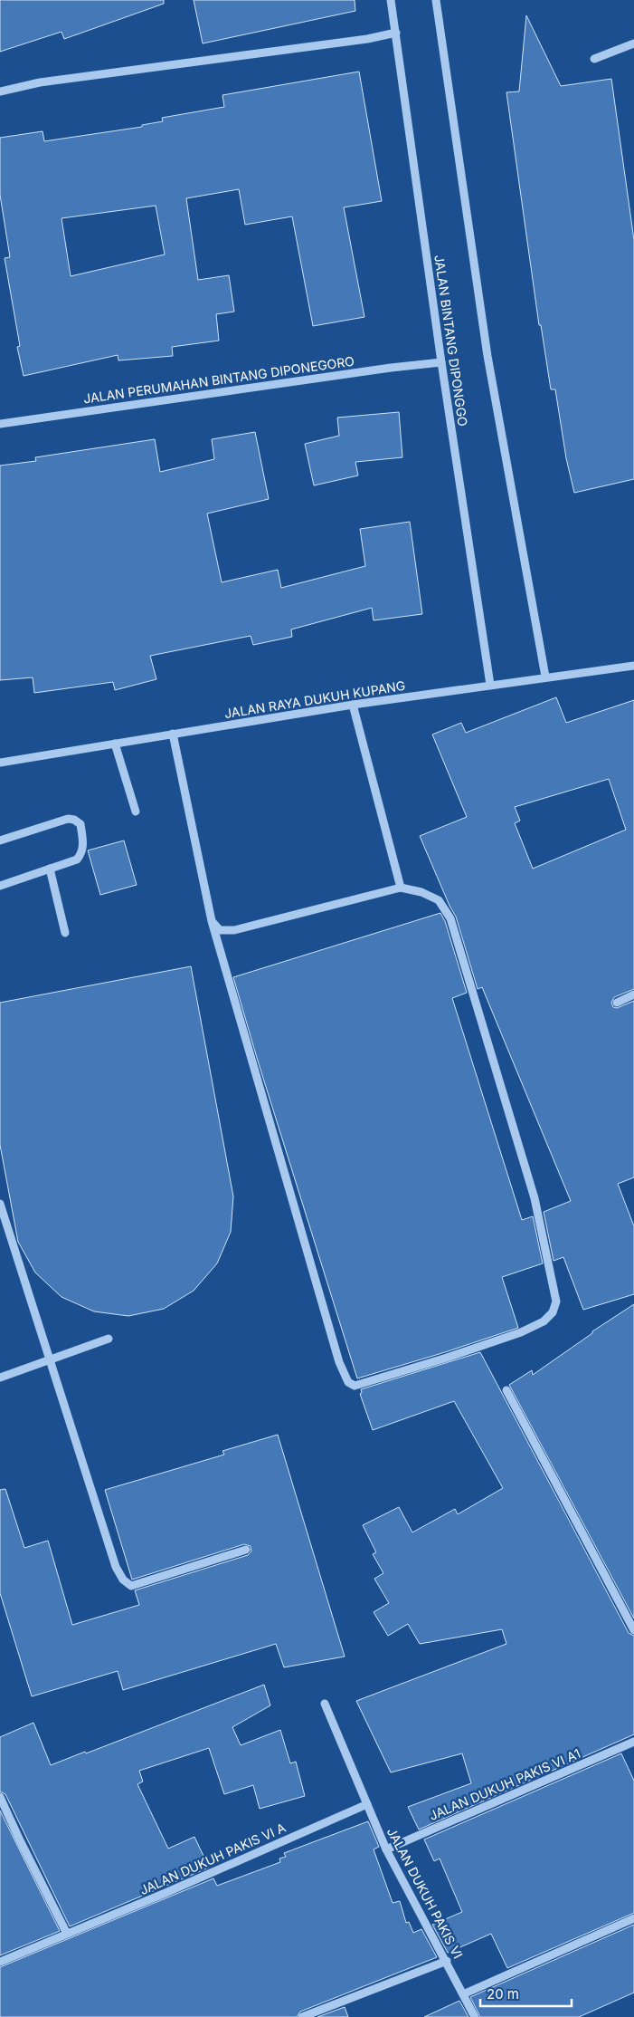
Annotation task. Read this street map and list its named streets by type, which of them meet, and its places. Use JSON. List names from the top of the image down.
{
  "streets": {
    "street": [
      "JALAN BINTANG DIPONGGO",
      "JALAN PERUMAHAN BINTANG DIPONEGORO",
      "JALAN RAYA DUKUH KUPANG",
      "JALAN DUKUH PAKIS VI A1",
      "JALAN DUKUH PAKIS VI A",
      "JALAN DUKUH PAKIS VI"
    ]
  },
  "crossings": [
    ["JALAN BINTANG DIPONGGO", "JALAN PERUMAHAN BINTANG DIPONEGORO"],
    ["JALAN BINTANG DIPONGGO", "JALAN RAYA DUKUH KUPANG"],
    ["JALAN DUKUH PAKIS VI A1", "JALAN DUKUH PAKIS VI"],
    ["JALAN DUKUH PAKIS VI A", "JALAN DUKUH PAKIS VI"]
  ],
  "scale_bar": "20 m"
}
